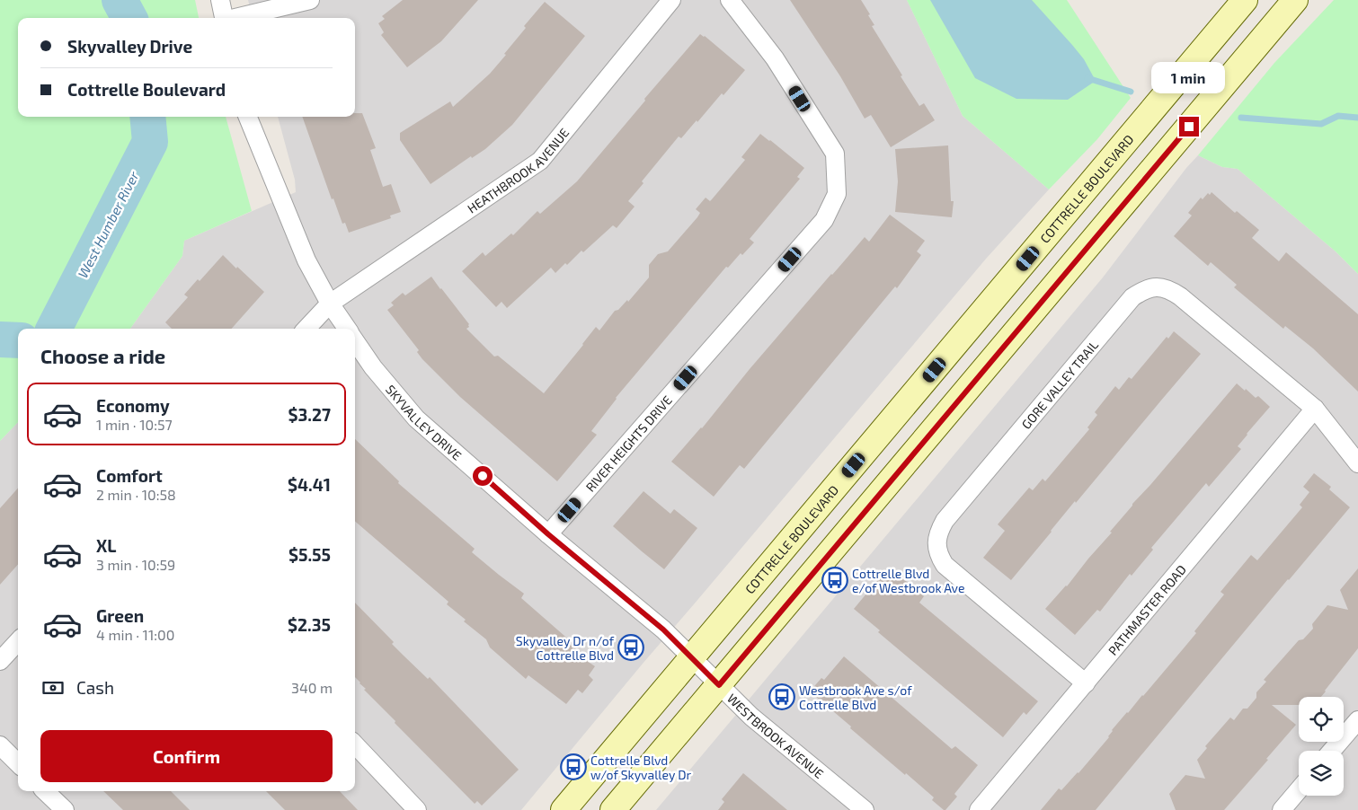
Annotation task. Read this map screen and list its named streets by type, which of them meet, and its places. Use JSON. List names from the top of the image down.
{
  "streets": {
    "main road": ["COTTRELLE BOULEVARD"],
    "street": [
      "HEATHBROOK AVENUE",
      "GORE VALLEY TRAIL",
      "SKYVALLEY DRIVE",
      "RIVER HEIGHTS DRIVE",
      "PATHMASTER ROAD",
      "WESTBROOK AVENUE"
    ]
  },
  "crossings": [
    ["COTTRELLE BOULEVARD", "SKYVALLEY DRIVE"],
    ["COTTRELLE BOULEVARD", "WESTBROOK AVENUE"],
    ["GORE VALLEY TRAIL", "PATHMASTER ROAD"],
    ["SKYVALLEY DRIVE", "RIVER HEIGHTS DRIVE"],
    ["SKYVALLEY DRIVE", "WESTBROOK AVENUE"]
  ],
  "water": ["West Humber River"],
  "places": {
    "bus stop": [
      "Cottrelle Blvd e/of Westbrook Ave",
      "Skyvalley Dr n/of Cottrelle Blvd",
      "Westbrook Ave s/of Cottrelle Blvd",
      "Cottrelle Blvd w/of Skyvalley Dr"
    ]
  },
  "page": {
    "banner": ["Skyvalley Drive", "Cottrelle Boulevard"],
    "bubble": "1 min",
    "heading": "Choose a ride",
    "list": [
      {
        "name": "Economy",
        "note": "1 min · 10:57",
        "value": "$3.27"
      },
      {
        "name": "Comfort",
        "note": "2 min · 10:58",
        "value": "$4.41"
      },
      {
        "name": "XL",
        "note": "3 min · 10:59",
        "value": "$5.55"
      },
      {
        "name": "Green",
        "note": "4 min · 11:00",
        "value": "$2.35"
      }
    ],
    "pay": ["Cash", "340 m"],
    "buttons": "Confirm"
  }
}
